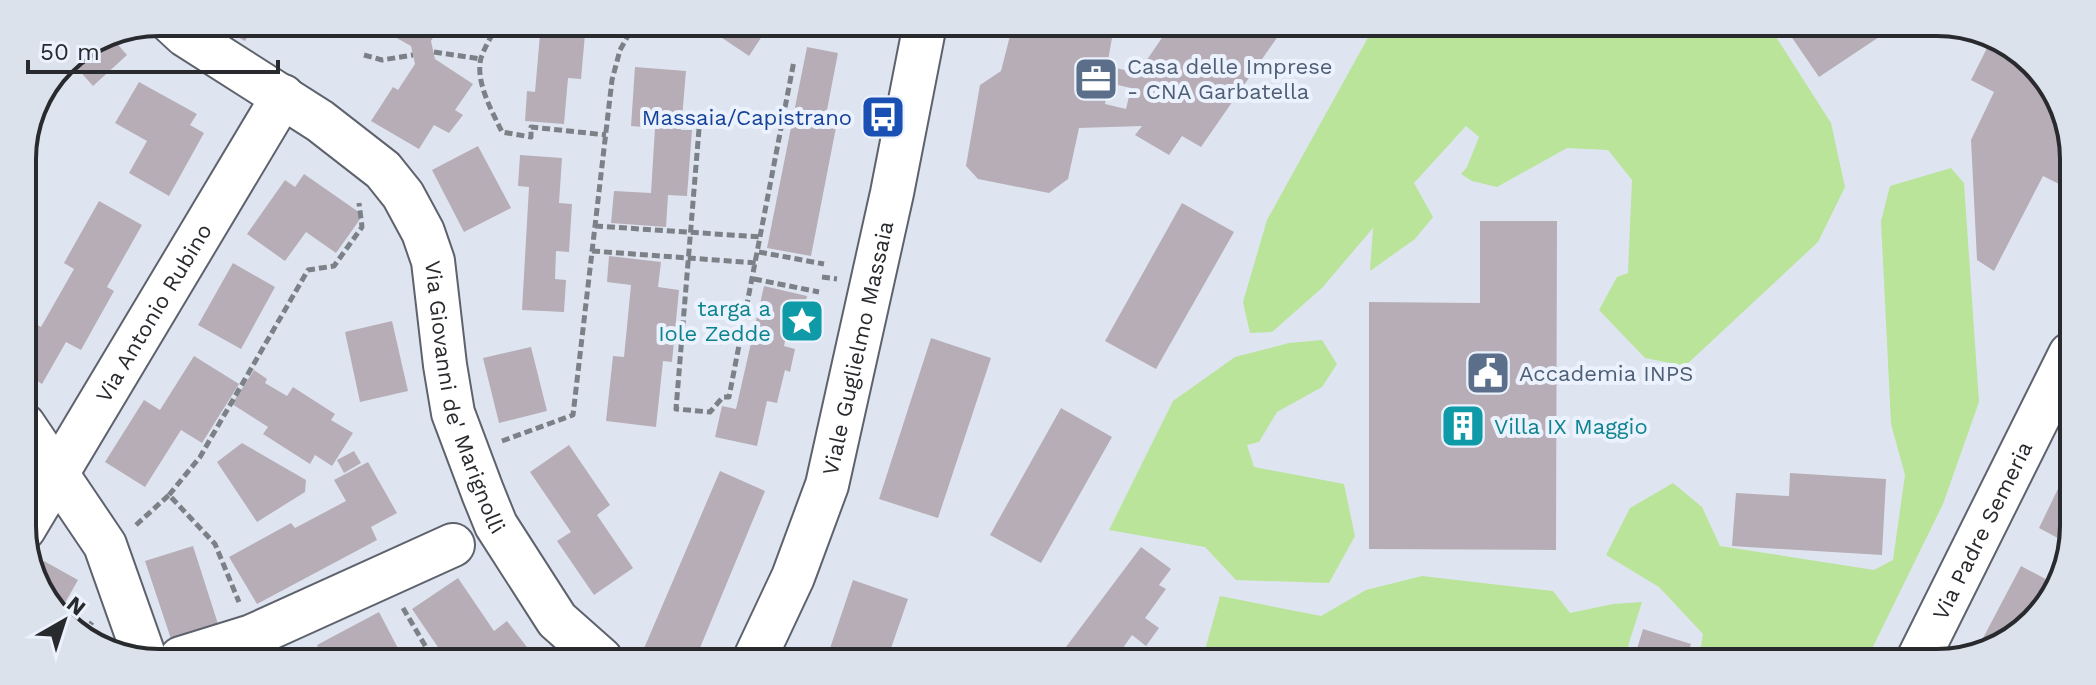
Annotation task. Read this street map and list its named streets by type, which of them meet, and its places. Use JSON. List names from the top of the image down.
{
  "streets": {
    "street": [
      "Via Antonio Rubino",
      "Viale Guglielmo Massaia",
      "Via Giovanni de' Marignolli",
      "Via Padre Semeria"
    ]
  },
  "crossings": [
    ["Via Antonio Rubino", "Via Giovanni de' Marignolli"]
  ],
  "places": {
    "office": ["Casa delle Imprese - CNA Garbatella"],
    "bus stop": ["Massaia/Capistrano"],
    "place": ["targa a Iole Zedde"],
    "public building": ["Accademia INPS"],
    "building": ["Villa IX Maggio"]
  },
  "scale_bar": "50 m",
  "north": "top right"
}
